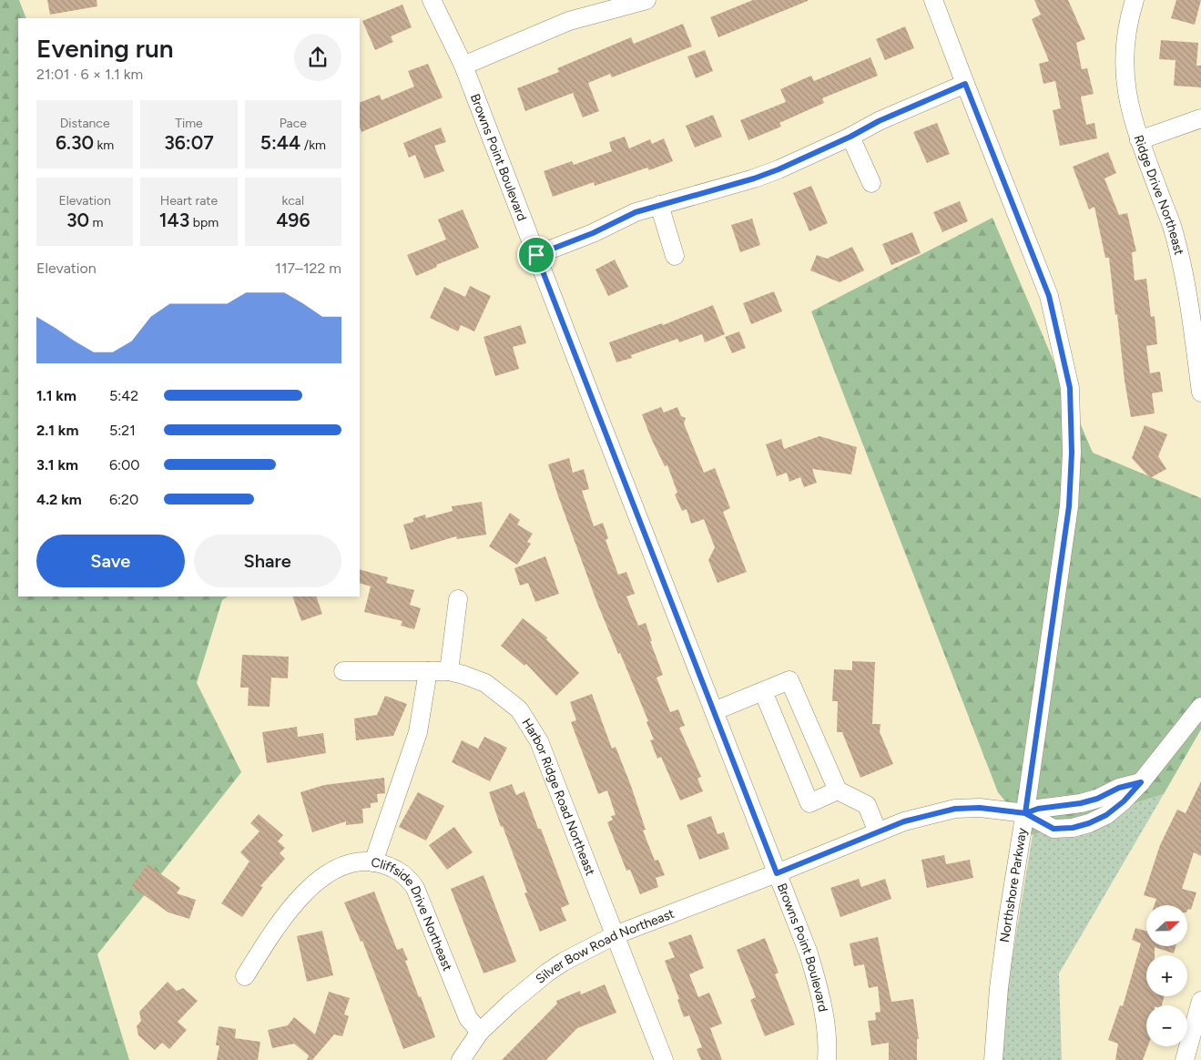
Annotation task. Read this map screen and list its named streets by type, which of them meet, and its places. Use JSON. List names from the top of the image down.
{
  "streets": {
    "street": [
      "Browns Point Boulevard",
      "Ridge Drive Northeast",
      "Harbor Ridge Road Northeast",
      "Northshore Parkway",
      "Cliffside Drive Northeast",
      "Silver Bow Road Northeast"
    ]
  },
  "crossings": [
    ["Browns Point Boulevard", "Silver Bow Road Northeast"],
    ["Harbor Ridge Road Northeast", "Silver Bow Road Northeast"],
    ["Cliffside Drive Northeast", "Silver Bow Road Northeast"]
  ],
  "north": "right",
  "page": {
    "heading": ["Evening run", "21:01 · 6 × 1.1 km"],
    "stats": [
      ["Distance", "6.30 km"],
      ["Time", "36:07"],
      ["Pace", "5:44 /km"],
      ["Elevation", "30 m"],
      ["Heart rate", "143 bpm"],
      ["kcal", "496"]
    ],
    "chart": ["Elevation", "117–122 m"],
    "list": [
      {
        "name": "1.1 km",
        "note": "5:42"
      },
      {
        "name": "2.1 km",
        "note": "5:21"
      },
      {
        "name": "3.1 km",
        "note": "6:00"
      },
      {
        "name": "4.2 km",
        "note": "6:20"
      }
    ],
    "buttons": ["Save", "Share"],
    "map_buttons": ["+", "−"]
  }
}
